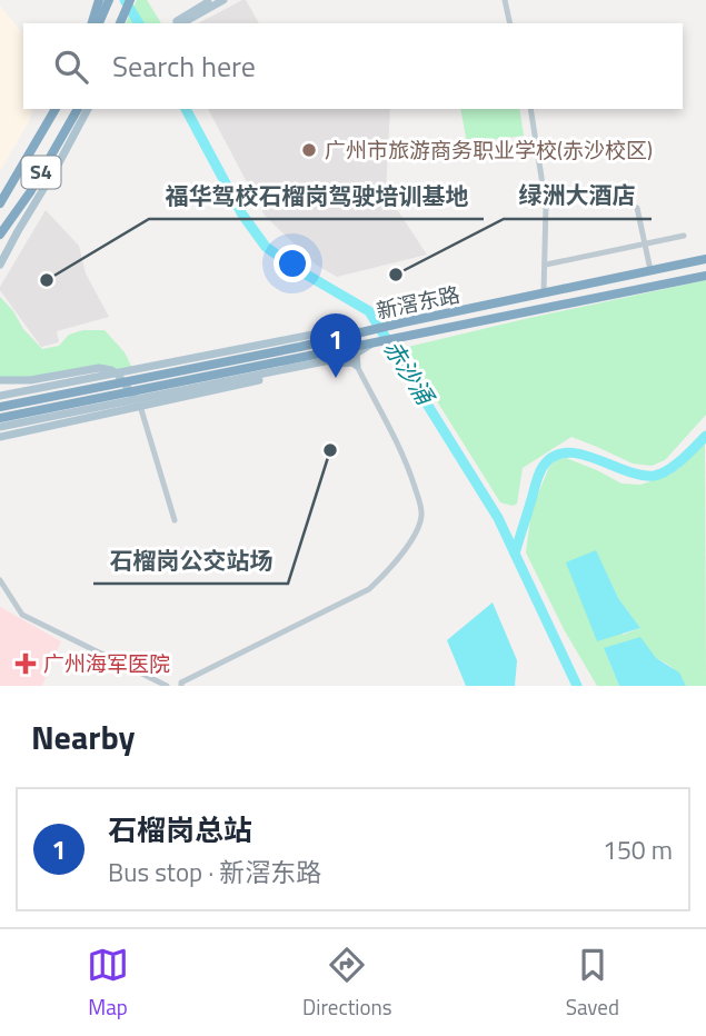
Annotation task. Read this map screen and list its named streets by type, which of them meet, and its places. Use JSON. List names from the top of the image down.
{
  "streets": {
    "highway": ["S4", "新滘东路"]
  },
  "water": ["赤沙涌"],
  "places": {
    "other": [
      "广州市旅游商务职业学校(赤沙校区)",
      "绿洲大酒店",
      "福华驾校石榴岗驾驶培训基地",
      "石榴岗公交站场"
    ],
    "health": ["广州海军医院"]
  },
  "page": {
    "search": "Search here",
    "pins": "1",
    "heading": "Nearby",
    "list": [
      {
        "mark": "1",
        "name": "石榴岗总站",
        "note": "Bus stop · 新滘东路",
        "value": "150 m"
      }
    ],
    "nav": ["Map", "Directions", "Saved"]
  }
}
